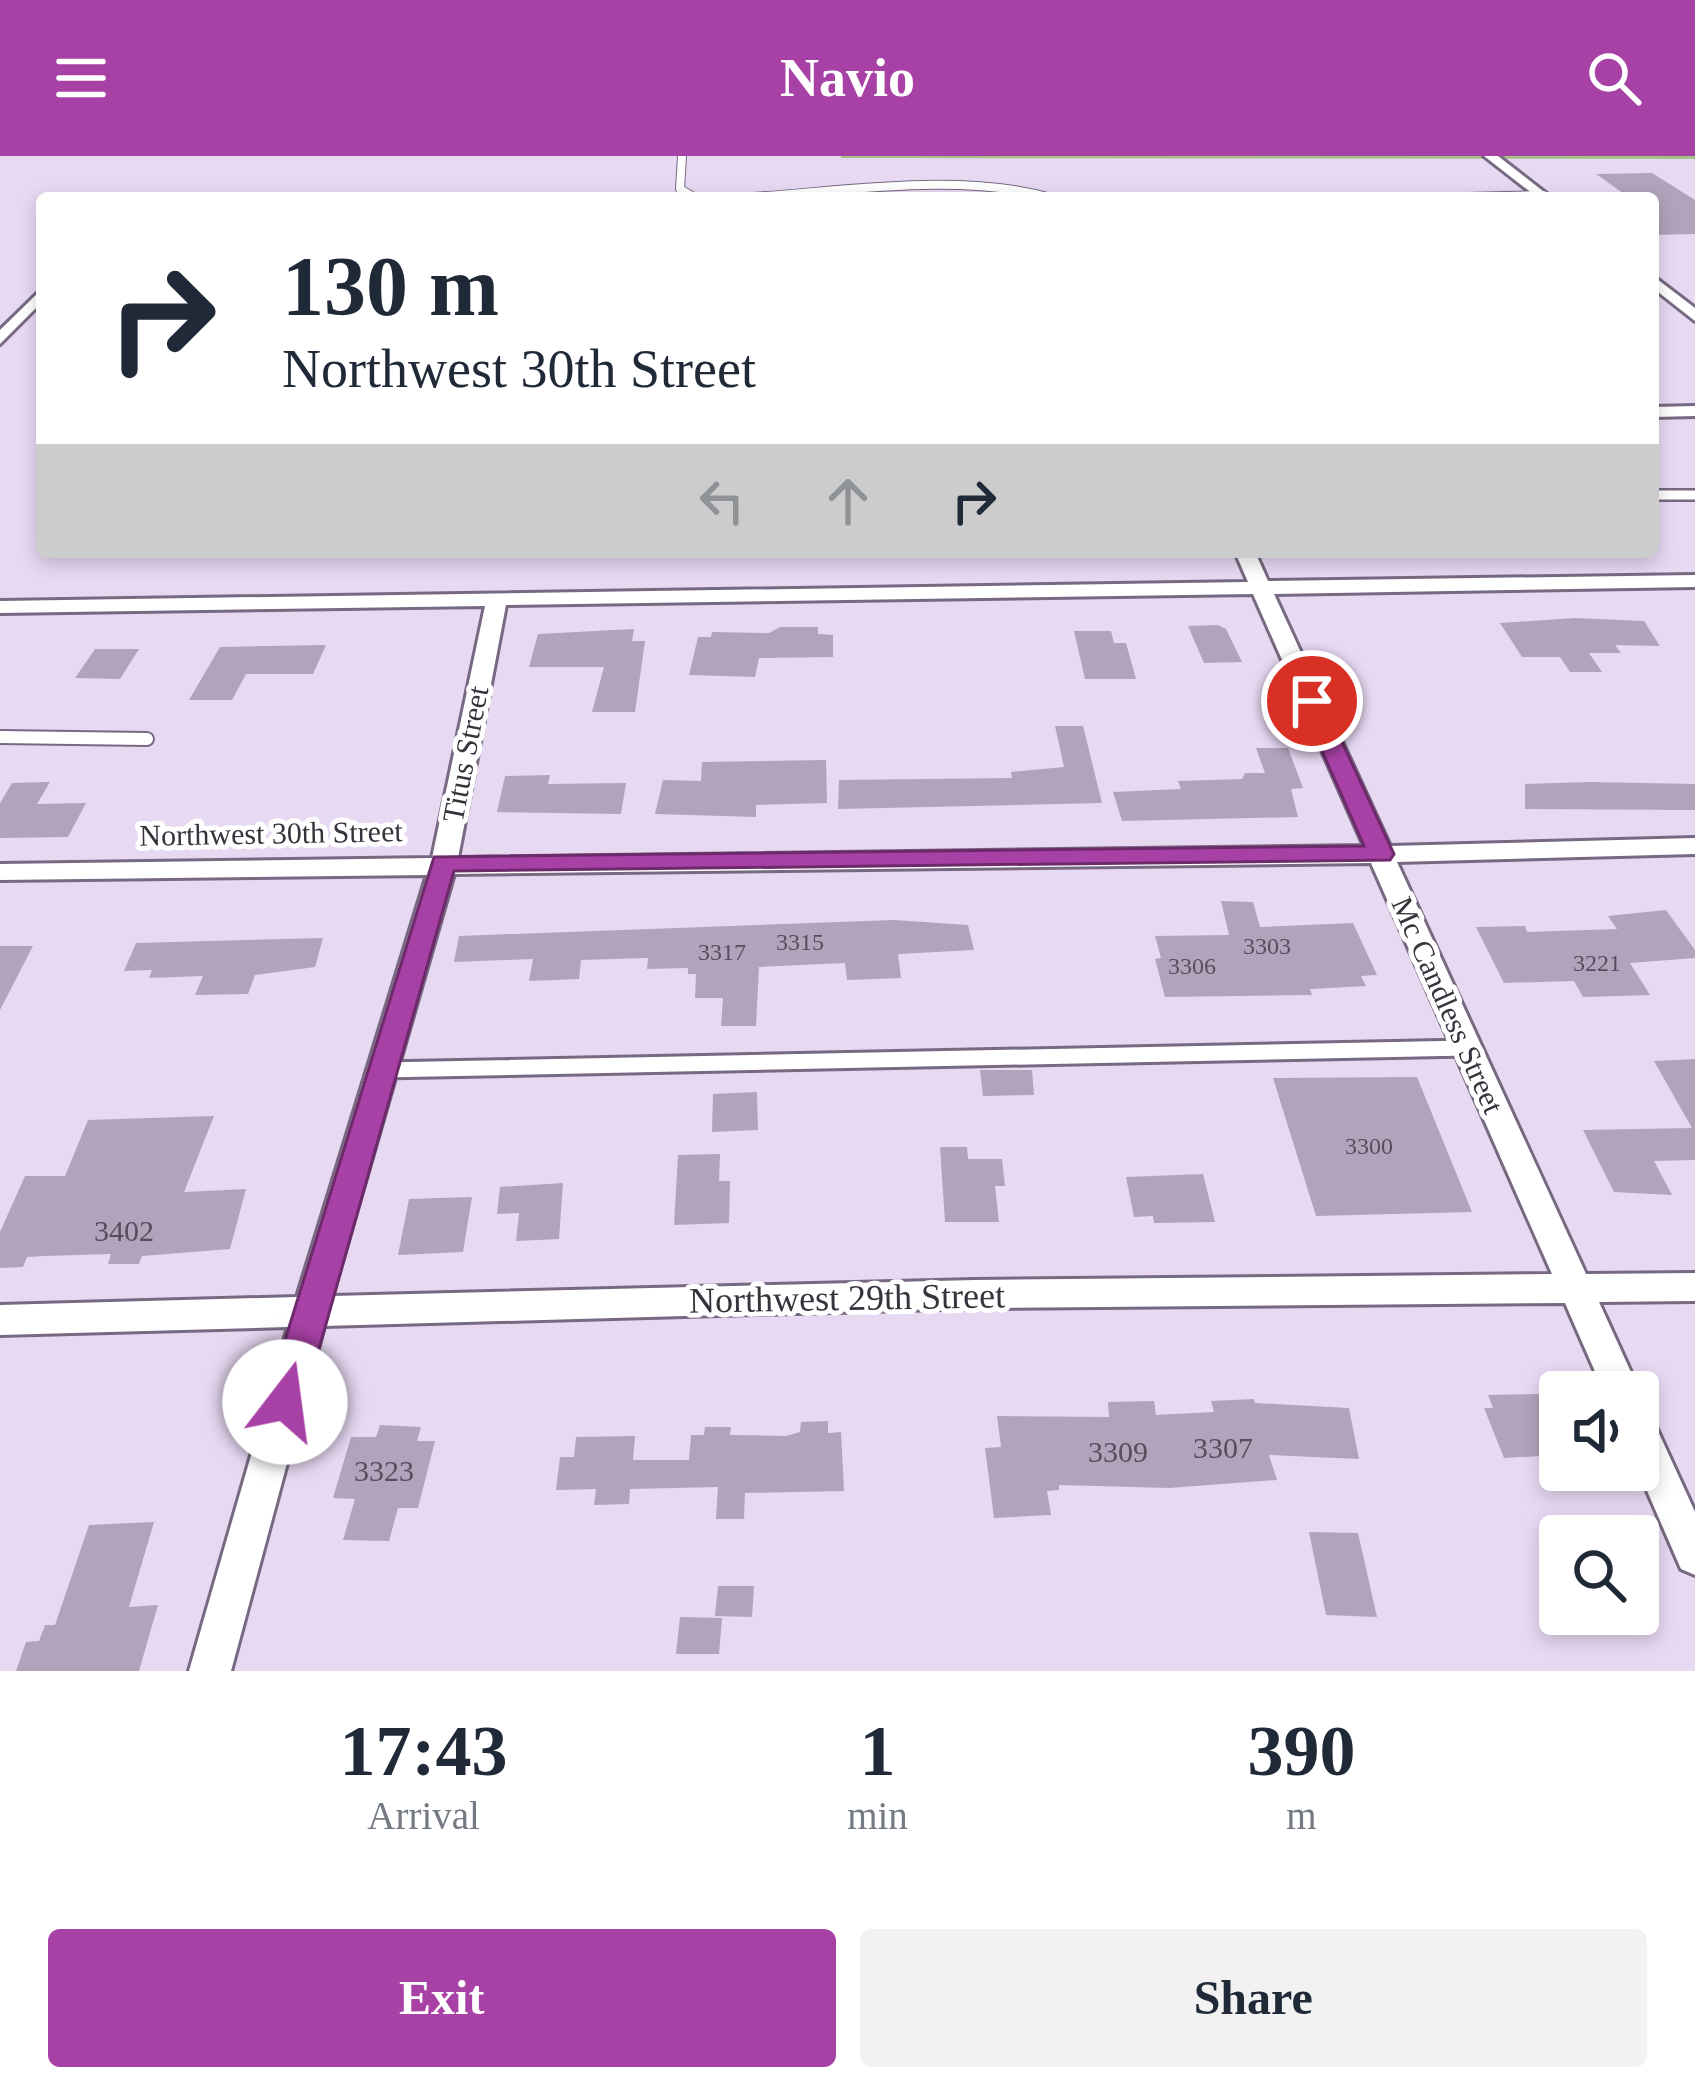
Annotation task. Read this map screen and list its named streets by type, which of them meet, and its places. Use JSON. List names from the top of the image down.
{
  "streets": {
    "street": [
      "Titus Street",
      "Northwest 30th Street",
      "Mc Candless Street",
      "Northwest 29th Street"
    ]
  },
  "crossings": [
    ["Titus Street", "Northwest 30th Street"],
    ["Titus Street", "Northwest 29th Street"],
    ["Northwest 30th Street", "Mc Candless Street"],
    ["Mc Candless Street", "Northwest 29th Street"]
  ],
  "house_numbers": [
    "3315",
    "3303",
    "3317",
    "3221",
    "3306",
    "3300",
    "3402",
    "3307",
    "3309",
    "3323"
  ],
  "page": {
    "header": "Navio",
    "turn": ["130 m", "Northwest 30th Street"],
    "eta": [
      "17:43",
      "Arrival",
      "1",
      "min",
      "390",
      "m"
    ],
    "buttons": ["Exit", "Share"]
  }
}
